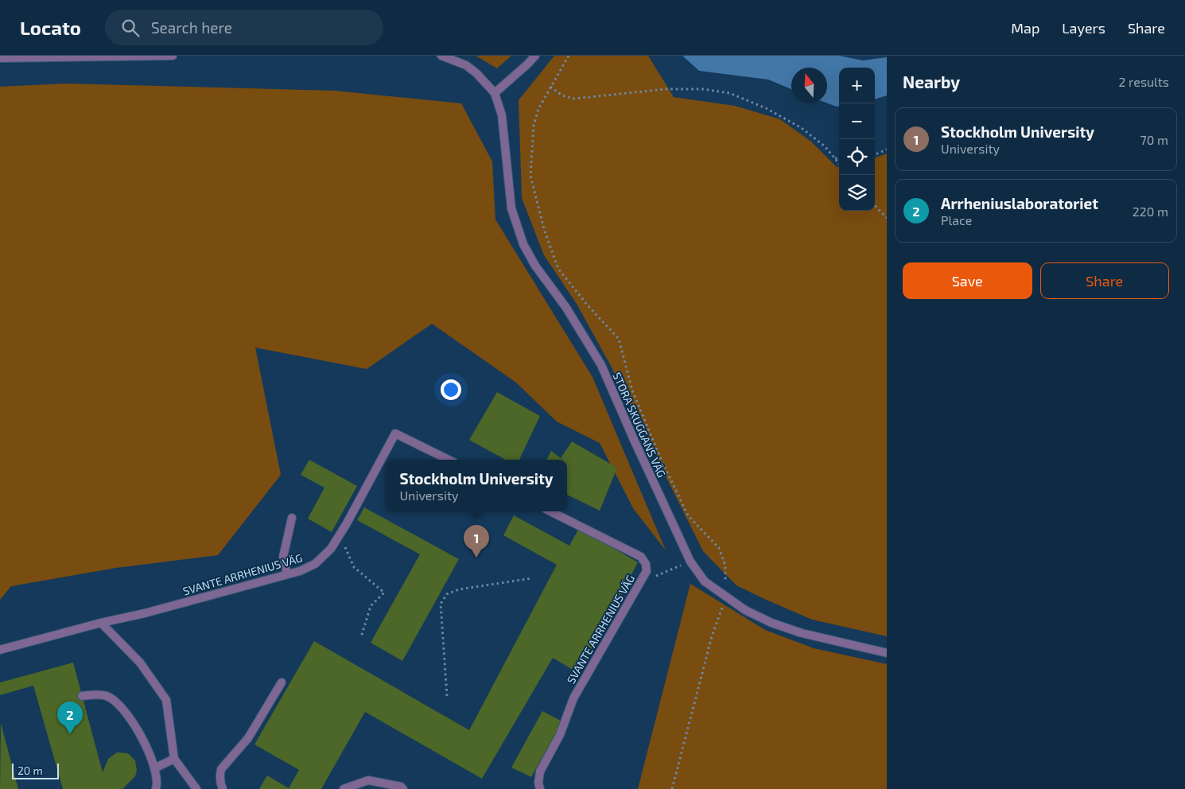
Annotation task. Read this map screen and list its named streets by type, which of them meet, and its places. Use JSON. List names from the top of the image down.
{
  "streets": {
    "street": ["STORA SKUGGANS VÄG", "SVANTE ARRHENIUS VÄG"]
  },
  "scale_bar": "20 m",
  "north": "top",
  "page": {
    "header": "Locato",
    "search": "Search here",
    "nav": ["Map", "Layers", "Share"],
    "heading": ["Nearby", "2 results"],
    "map_buttons": ["+", "−"],
    "list": [
      {
        "mark": "1",
        "name": "Stockholm University",
        "note": "University",
        "value": "70 m"
      },
      {
        "mark": "2",
        "name": "Arrheniuslaboratoriet",
        "note": "Place",
        "value": "220 m"
      }
    ],
    "buttons": ["Save", "Share"],
    "popup": ["Stockholm University", "University"],
    "pins": ["1", "2"],
    "scale": "20 m"
  }
}
